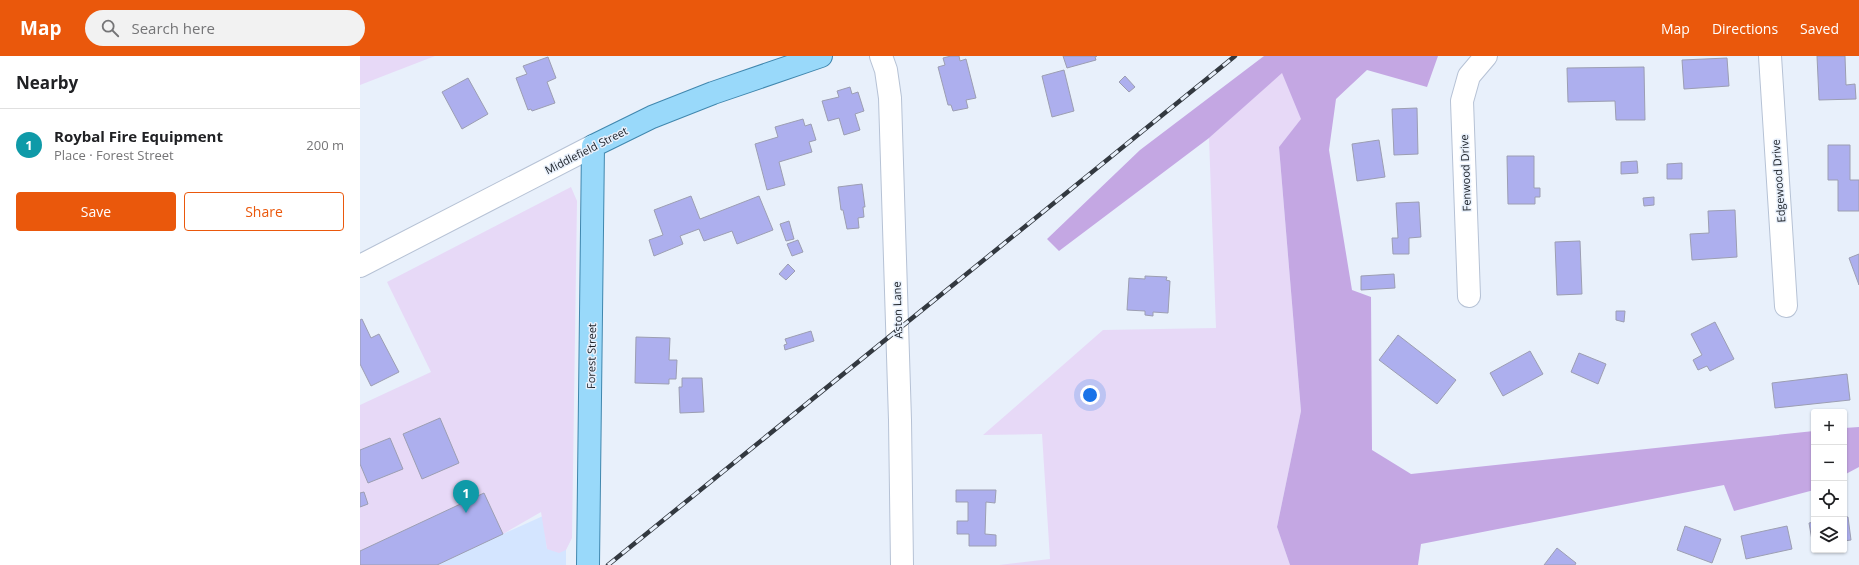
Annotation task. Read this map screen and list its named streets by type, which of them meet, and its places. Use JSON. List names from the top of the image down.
{
  "streets": {
    "main road": ["Middlefield Street", "Forest Street"],
    "street": ["Fenwood Drive", "Edgewood Drive", "Aston Lane"]
  },
  "crossings": [
    ["Middlefield Street", "Forest Street"]
  ],
  "page": {
    "header": "Map",
    "search": "Search here",
    "nav": ["Map", "Directions", "Saved"],
    "heading": "Nearby",
    "list": [
      {
        "mark": "1",
        "name": "Roybal Fire Equipment",
        "note": "Place · Forest Street",
        "value": "200 m"
      }
    ],
    "buttons": ["Save", "Share"],
    "map_buttons": ["+", "−"],
    "pins": "1"
  }
}
